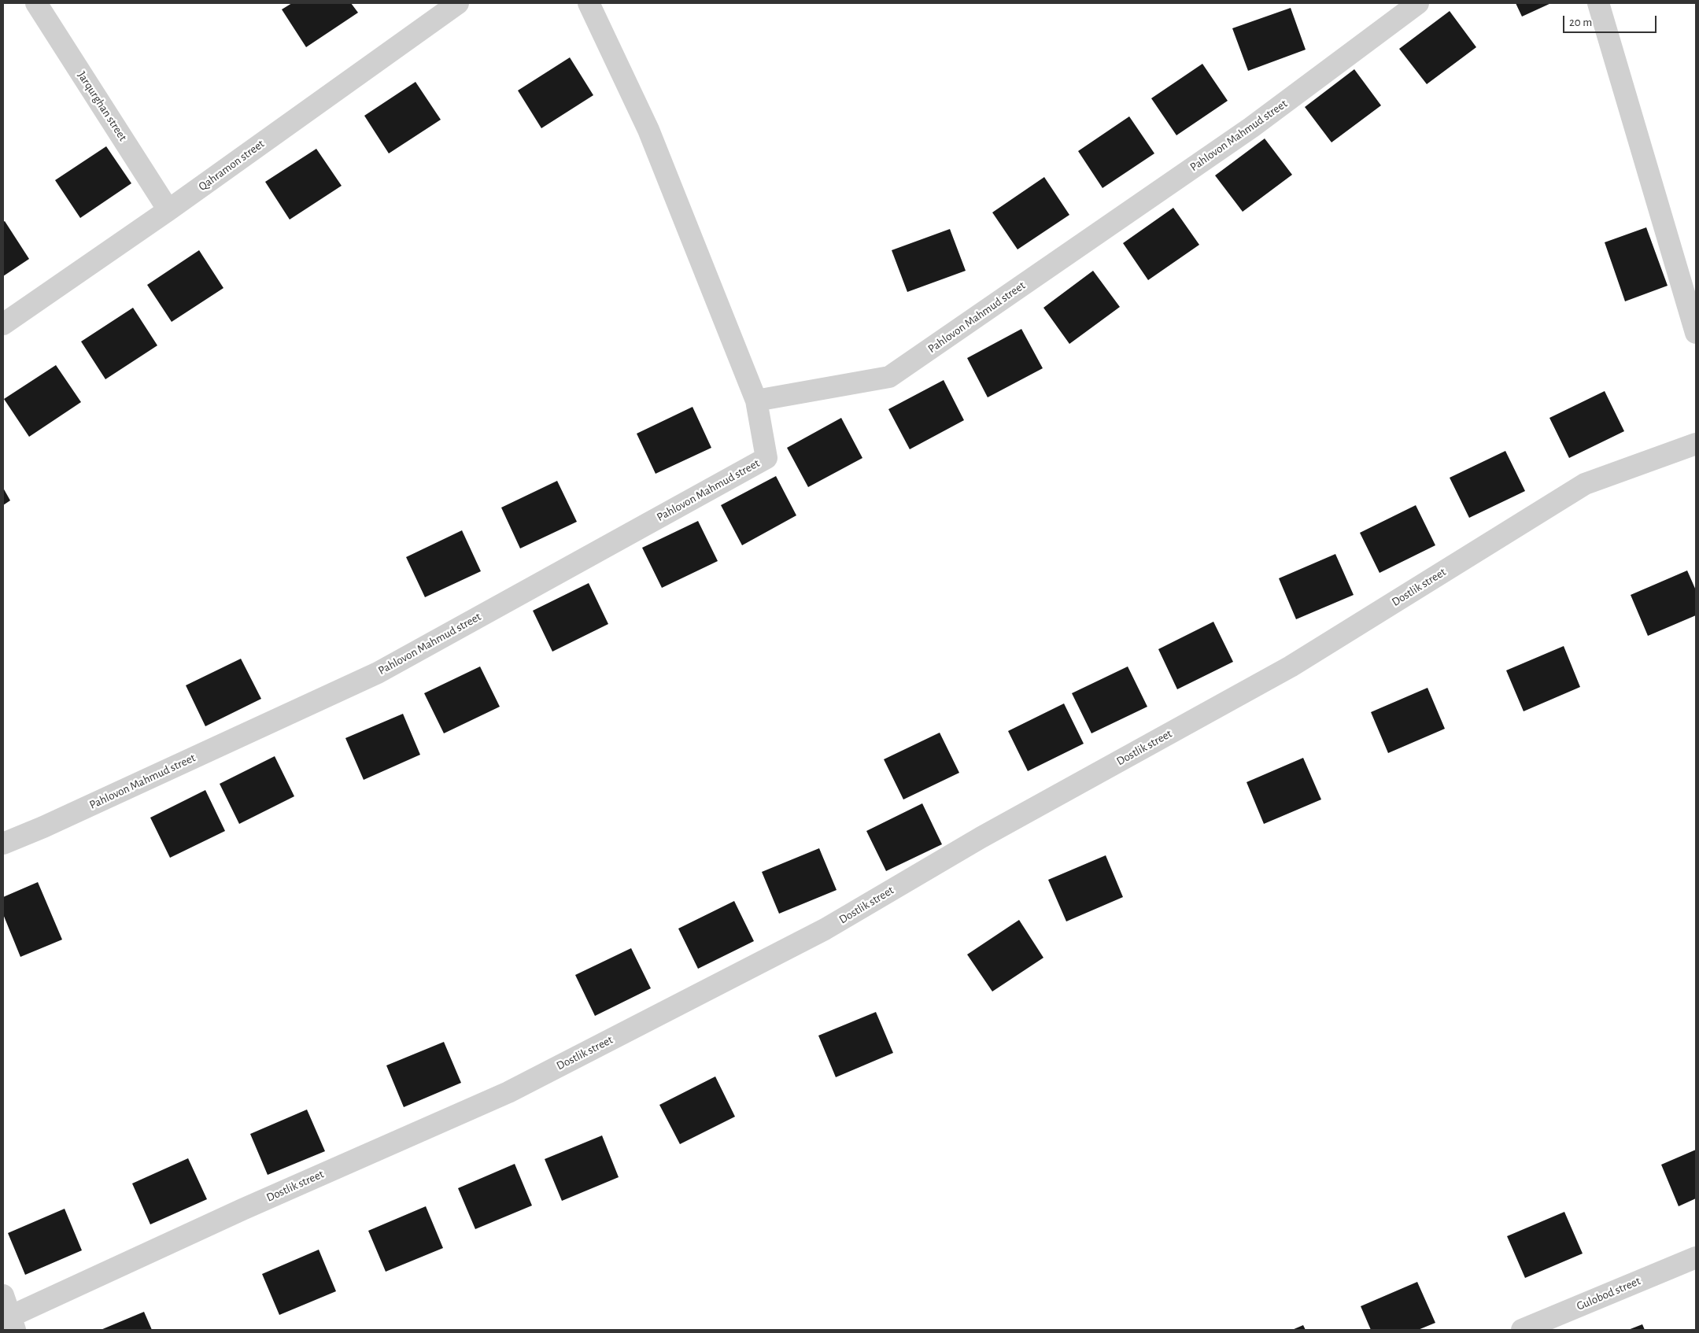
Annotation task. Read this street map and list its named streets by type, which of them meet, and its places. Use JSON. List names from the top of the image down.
{
  "streets": {
    "street": [
      "Jarqurghan street",
      "Pahlovon Mahmud street",
      "Qahramon street",
      "Dostlik street",
      "Gulobod street"
    ]
  },
  "crossings": [
    ["Jarqurghan street", "Qahramon street"]
  ],
  "scale_bar": "20 m"
}
